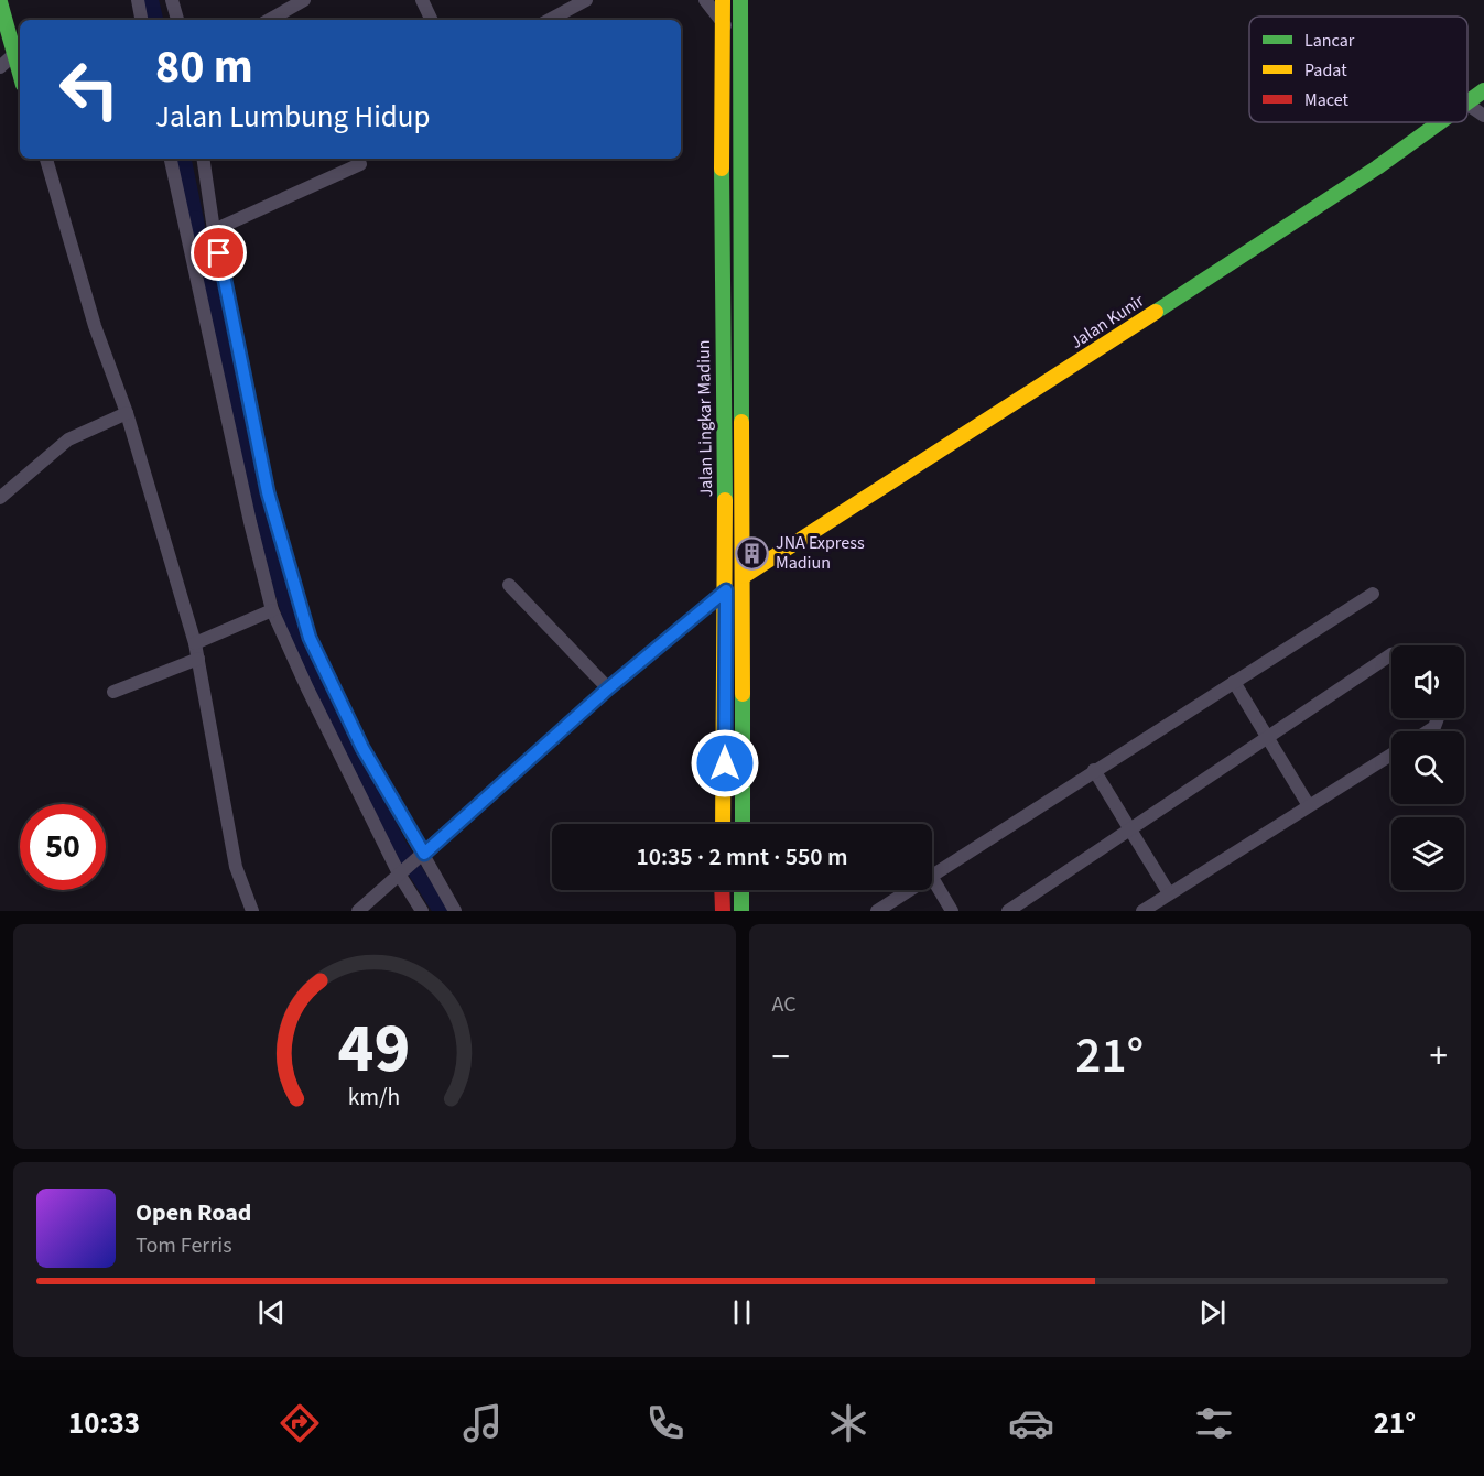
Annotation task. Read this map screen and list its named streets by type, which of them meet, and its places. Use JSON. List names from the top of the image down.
{
  "streets": {
    "main road": ["Jalan Kunir", "Jalan Lingkar Madiun"]
  },
  "crossings": [
    ["Jalan Kunir", "Jalan Lingkar Madiun"]
  ],
  "places": {
    "building": ["JNA Express Madiun"]
  },
  "legend": ["Lancar", "Padat", "Macet"],
  "page": {
    "turn": ["80 m", "Jalan Lumbung Hidup"],
    "limit": "50",
    "trip": "10:35 · 2 mnt · 550 m",
    "tile": "AC",
    "heat": ["−", "21°", "+"],
    "song": ["Open Road", "Tom Ferris"],
    "tabs": ["10:33", "21°"],
    "gauge": ["49", "km/h"]
  }
}
